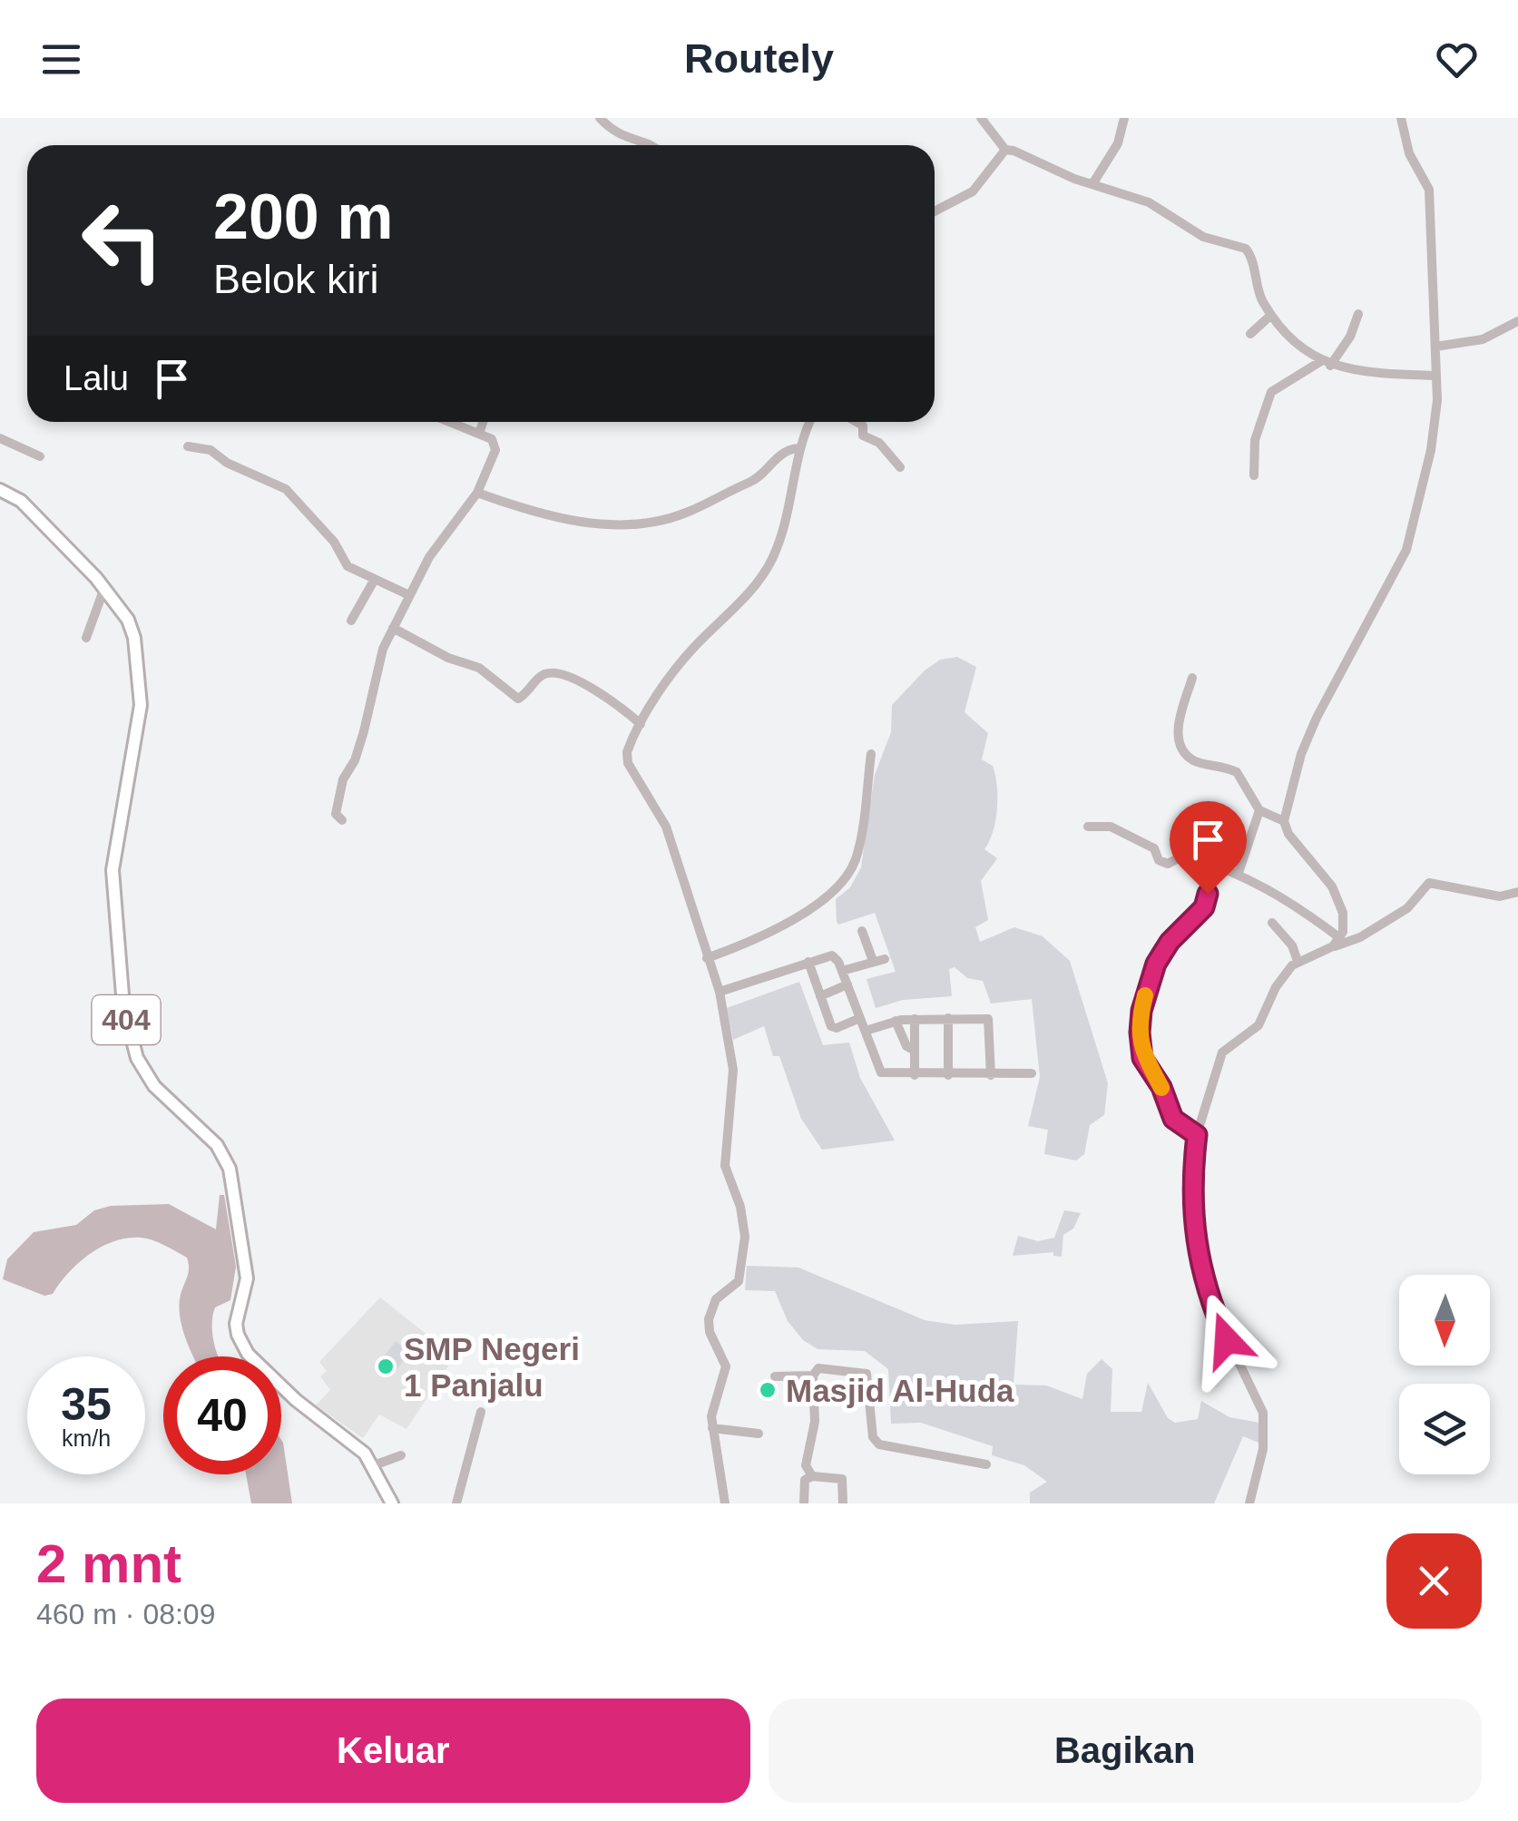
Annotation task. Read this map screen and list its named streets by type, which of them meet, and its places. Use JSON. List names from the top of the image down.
{
  "streets": {
    "main road": ["404"]
  },
  "places": ["SMP Negeri 1 Panjalu", "Masjid Al-Huda"],
  "north": "bottom",
  "page": {
    "header": "Routely",
    "turn": ["200 m", "Belok kiri"],
    "then": "Lalu",
    "speed": "35 km/h",
    "limit": "40",
    "heading": ["2 mnt", "460 m · 08:09"],
    "buttons": ["Keluar", "Bagikan"]
  }
}
